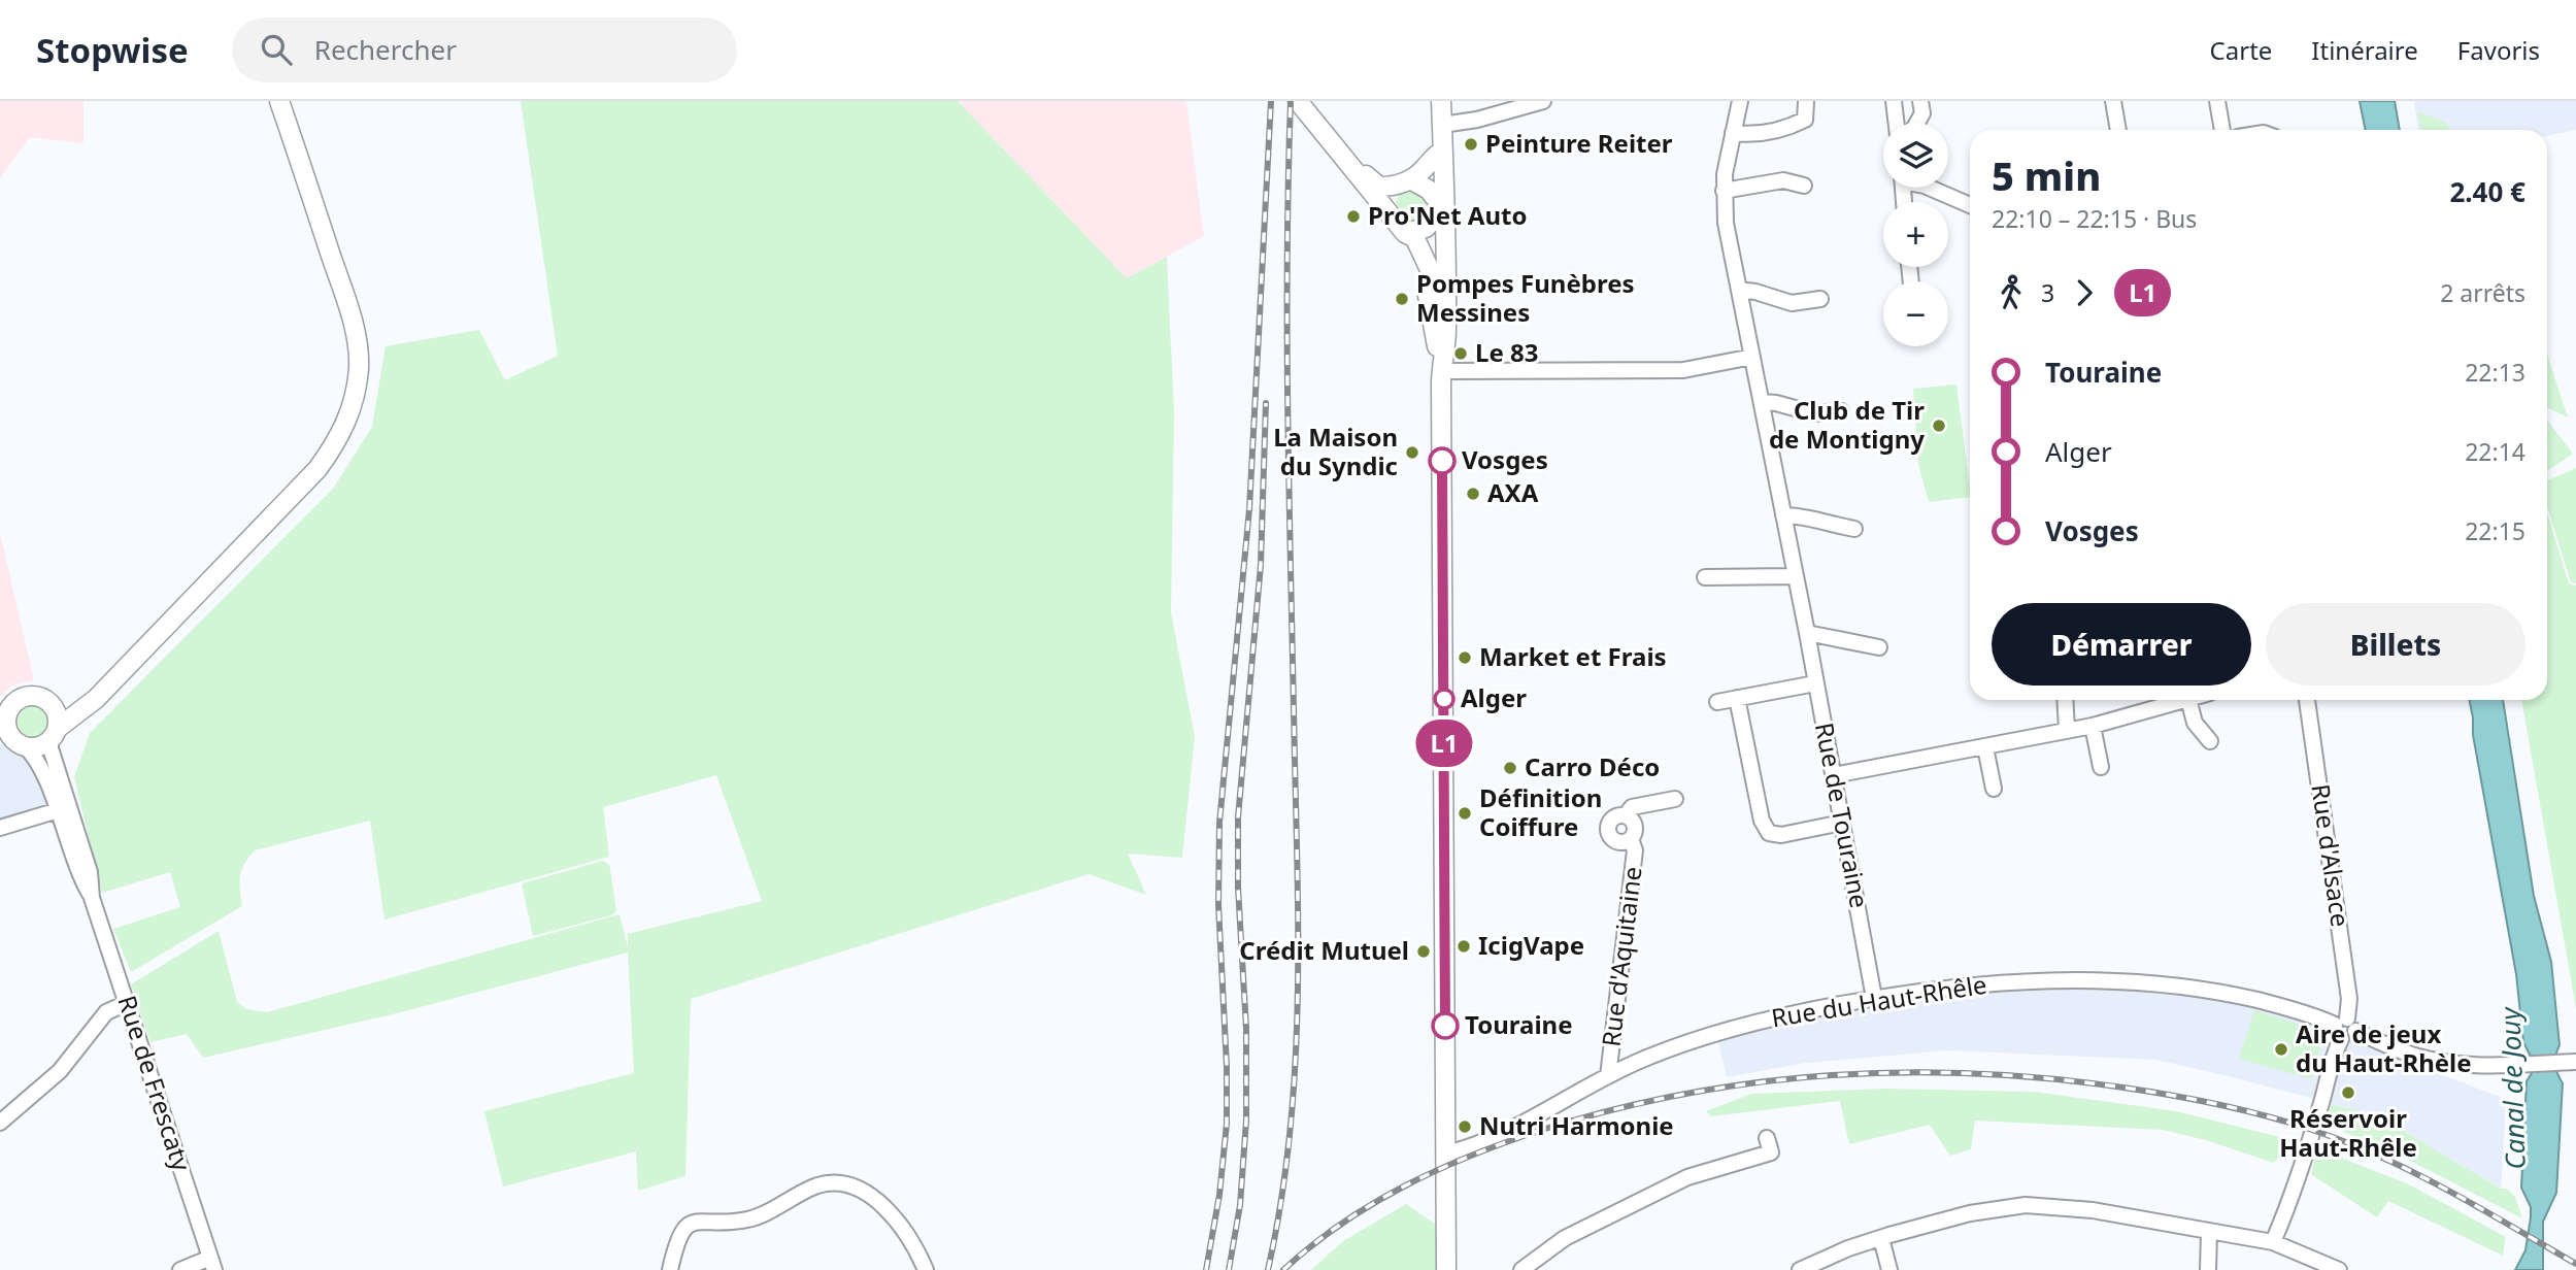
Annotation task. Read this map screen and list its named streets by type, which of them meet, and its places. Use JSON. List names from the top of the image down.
{
  "streets": {
    "street": [
      "Rue de Touraine",
      "Rue d'Alsace",
      "Rue d'Aquitaine",
      "Rue du Haut-Rhêle",
      "Rue de Frescaty"
    ]
  },
  "crossings": [
    ["Rue de Touraine", "Rue du Haut-Rhêle"],
    ["Rue d'Alsace", "Rue du Haut-Rhêle"],
    ["Rue d'Aquitaine", "Rue du Haut-Rhêle"]
  ],
  "water": ["Canal de Jouy"],
  "places": [
    "Peinture Reiter",
    "Pro'Net Auto",
    "Pompes Funèbres Messines",
    "Le 83",
    "Club de Tir de Montigny",
    "La Maison du Syndic",
    "Vosges",
    "AXA",
    "Market et Frais",
    "Alger",
    "Carro Déco",
    "Définition Coiffure",
    "IcigVape",
    "Crédit Mutuel",
    "Touraine",
    "Aire de jeux du Haut-Rhèle",
    "Réservoir Haut-Rhêle",
    "Nutri Harmonie"
  ],
  "lines": ["bus line L1"],
  "page": {
    "header": "Stopwise",
    "search": "Rechercher",
    "nav": ["Carte", "Itinéraire", "Favoris"],
    "on_map": "L1",
    "map_buttons": ["+", "−"],
    "heading": ["5 min", "22:10 – 22:15 · Bus", "2.40 €"],
    "legs": ["3", "L1", "2 arrêts"],
    "list": [
      {
        "name": "Touraine",
        "value": "22:13"
      },
      {
        "name": "Alger",
        "value": "22:14"
      },
      {
        "name": "Vosges",
        "value": "22:15"
      }
    ],
    "buttons": ["Démarrer", "Billets"]
  }
}
